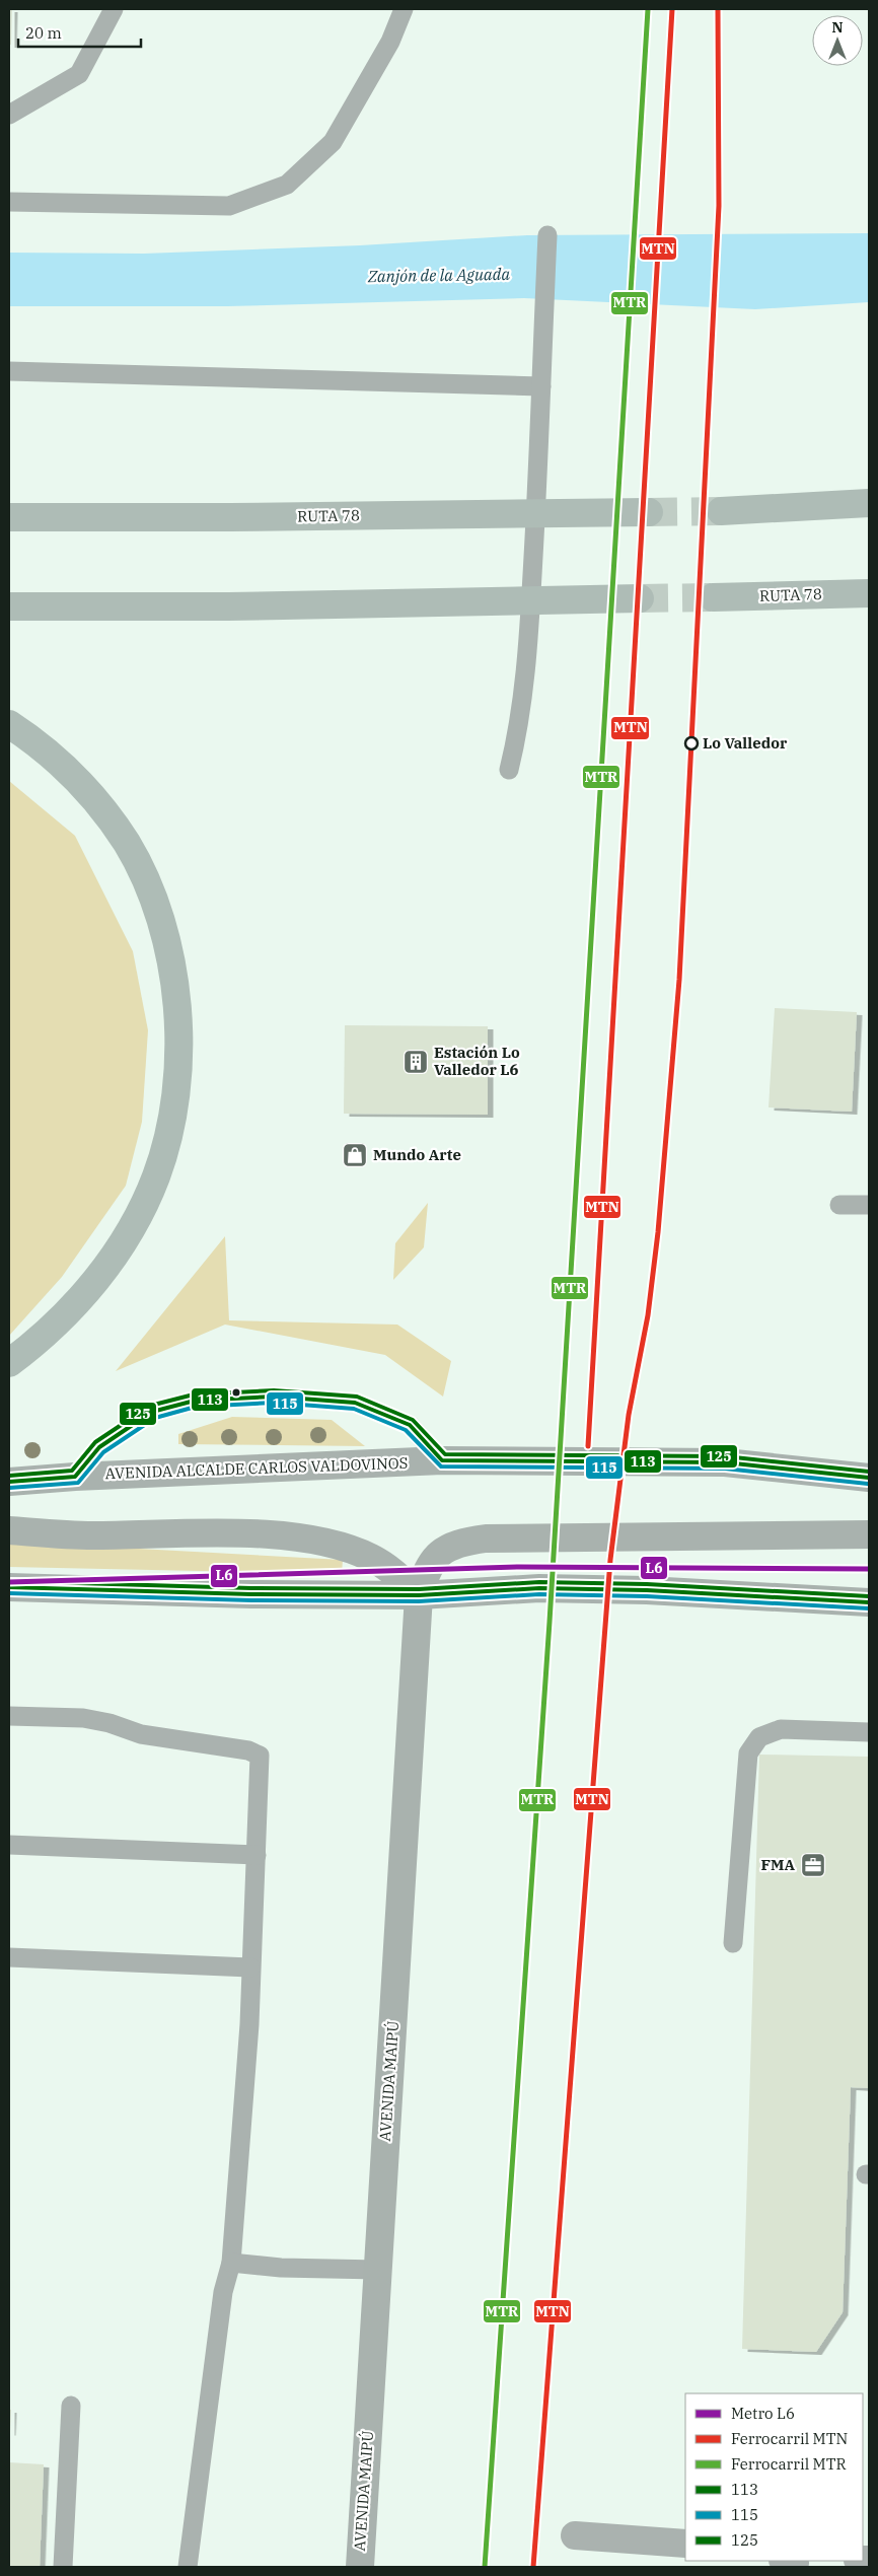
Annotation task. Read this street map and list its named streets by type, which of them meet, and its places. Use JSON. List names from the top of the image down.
{
  "streets": {
    "highway": ["RUTA 78"],
    "main road": ["AVENIDA ALCALDE CARLOS VALDOVINOS", "AVENIDA MAIPÚ"]
  },
  "water": ["Zanjón de la Aguada"],
  "places": {
    "other": ["Lo Valledor"],
    "building": ["Estación Lo Valledor L6"],
    "shop": ["Mundo Arte"],
    "office": ["FMA"]
  },
  "lines": [
    "rail line MTN",
    "rail line MTR",
    "transit line 125",
    "transit line 113",
    "transit line 115",
    "metro line L6"
  ],
  "legend": [
    "Metro L6",
    "Ferrocarril MTN",
    "Ferrocarril MTR",
    "113",
    "115",
    "125"
  ],
  "scale_bar": "20 m",
  "north": "top"
}
